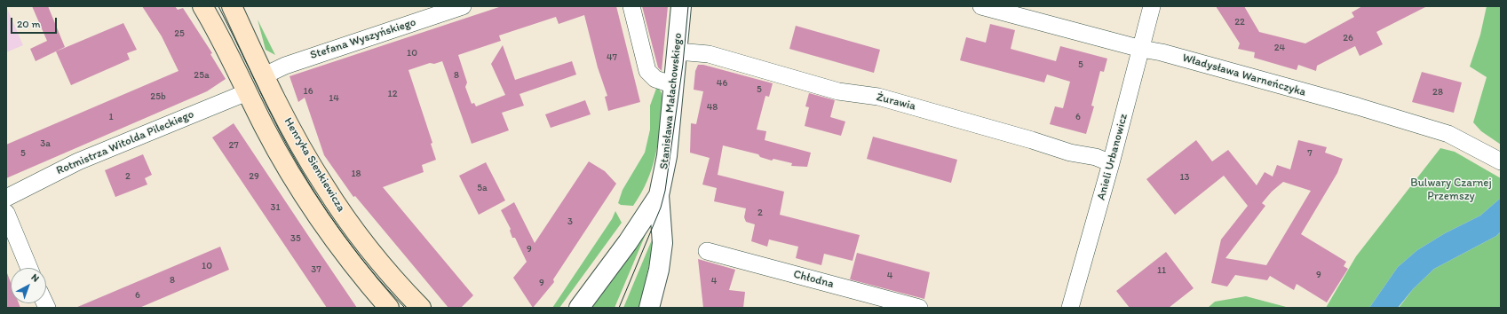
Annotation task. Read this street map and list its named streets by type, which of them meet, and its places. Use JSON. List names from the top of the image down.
{
  "streets": {
    "main road": ["Henryka Sienkiewicza"],
    "street": [
      "Stefana Wyszyńskiego",
      "Władysława Warneńczyka",
      "Stanisława Małachowskiego",
      "Żurawia",
      "Rotmistrza Witolda Pileckiego",
      "Anieli Urbanowicz",
      "Chłodna"
    ]
  },
  "crossings": [
    ["Stefana Wyszyńskiego", "Henryka Sienkiewicza"],
    ["Władysława Warneńczyka", "Anieli Urbanowicz"],
    ["Stanisława Małachowskiego", "Żurawia"],
    ["Żurawia", "Anieli Urbanowicz"],
    ["Rotmistrza Witolda Pileckiego", "Henryka Sienkiewicza"]
  ],
  "parks": ["Bulwary Czarnej Przemszy"],
  "house_numbers": [
    "22",
    "25",
    "26",
    "24",
    "10",
    "47",
    "5",
    "25a",
    "8",
    "46",
    "5",
    "16",
    "28",
    "12",
    "25b",
    "14",
    "48",
    "1",
    "6",
    "3a",
    "27",
    "5",
    "7",
    "18",
    "2",
    "29",
    "13",
    "5a",
    "31",
    "2",
    "3",
    "35",
    "9",
    "10",
    "37",
    "11",
    "9",
    "4",
    "8",
    "4",
    "9",
    "6"
  ],
  "scale_bar": "20 m",
  "north": "top right"
}
